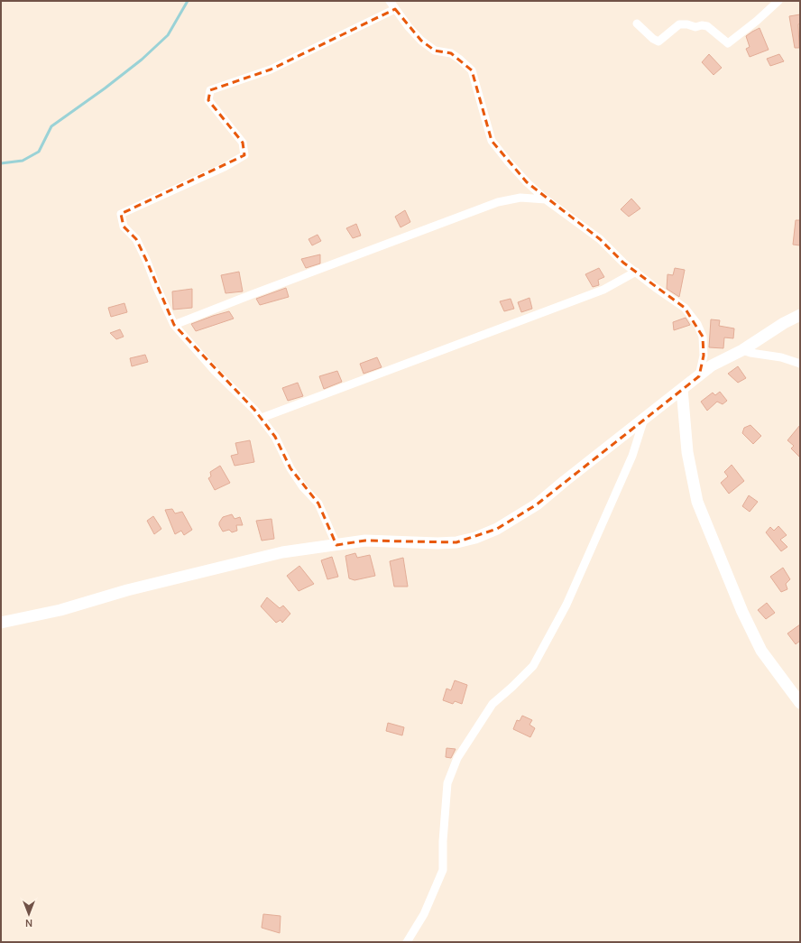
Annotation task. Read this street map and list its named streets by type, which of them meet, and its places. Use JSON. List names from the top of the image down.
{
  "north": "bottom"
}
